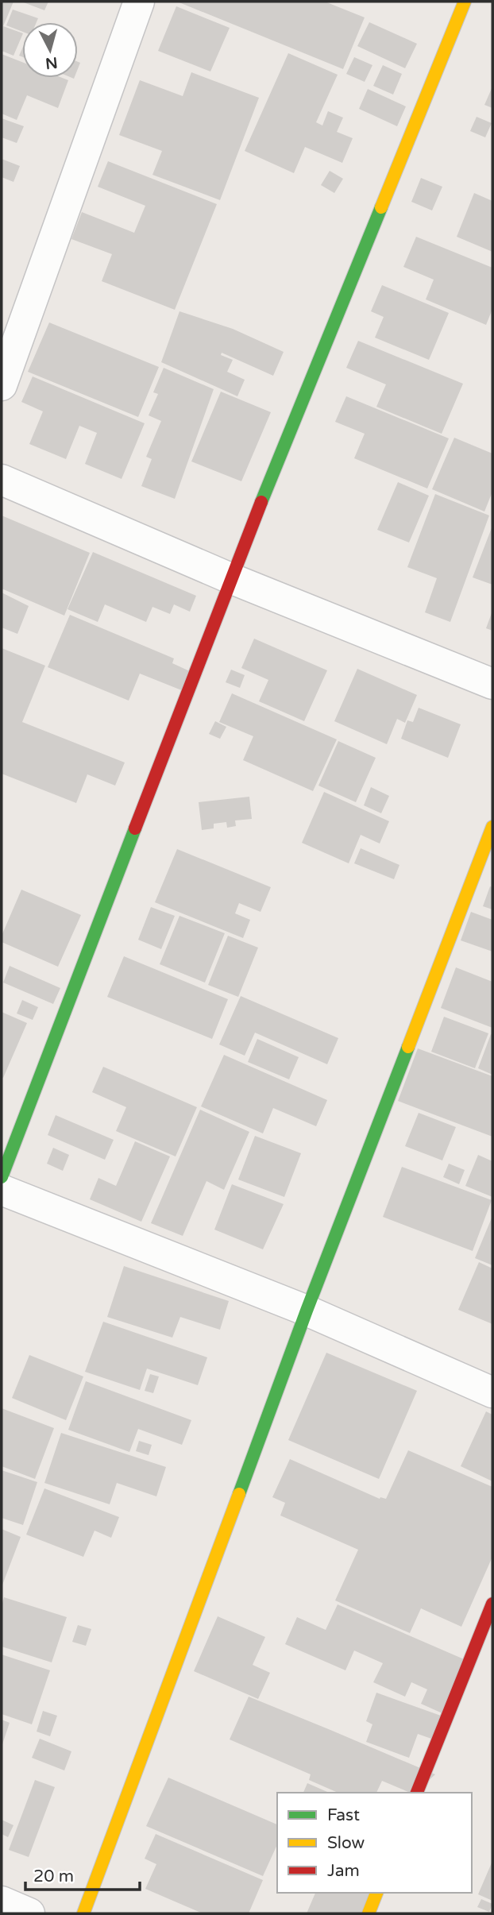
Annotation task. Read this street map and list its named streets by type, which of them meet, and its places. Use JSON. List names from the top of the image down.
{
  "legend": ["Fast", "Slow", "Jam"],
  "scale_bar": "20 m",
  "north": "bottom"
}
